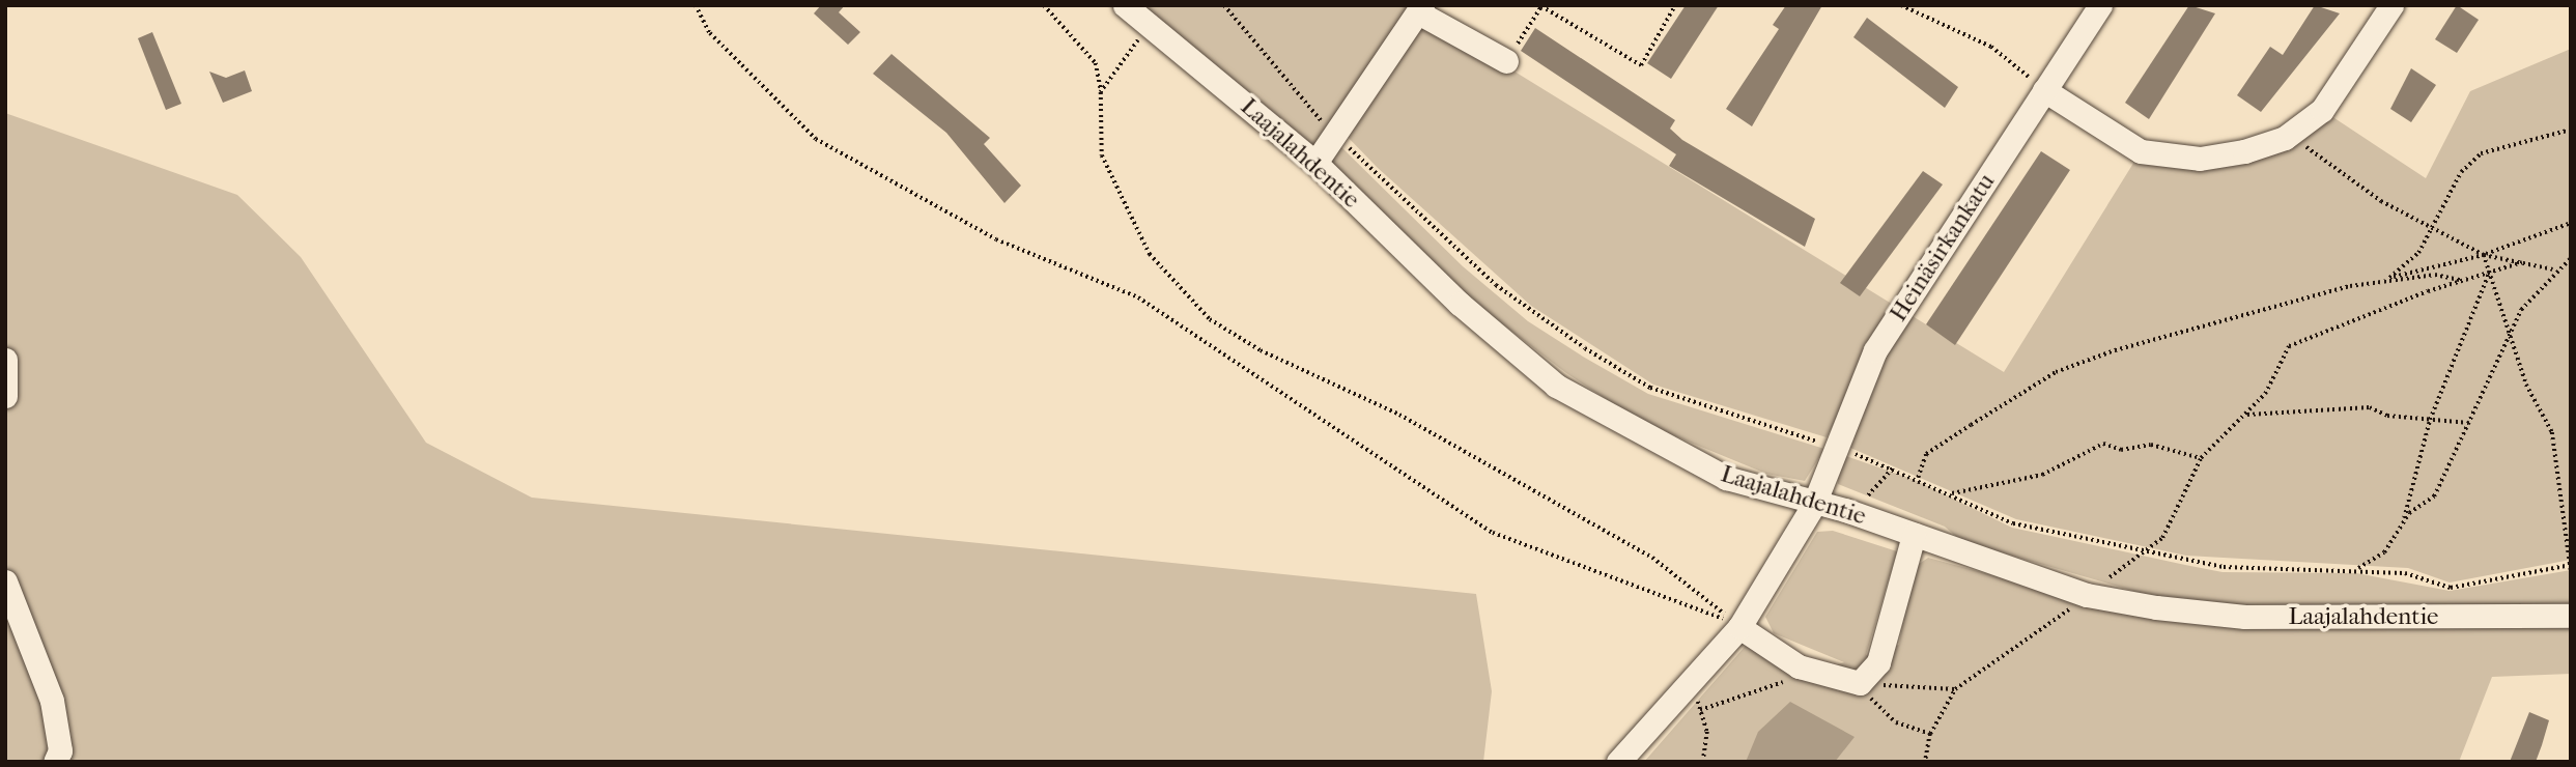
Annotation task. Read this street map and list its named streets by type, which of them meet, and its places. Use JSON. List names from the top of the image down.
{
  "streets": {
    "street": ["Laajalahdentie", "Heinäsirkankatu"]
  },
  "crossings": [
    ["Laajalahdentie", "Heinäsirkankatu"]
  ]
}
